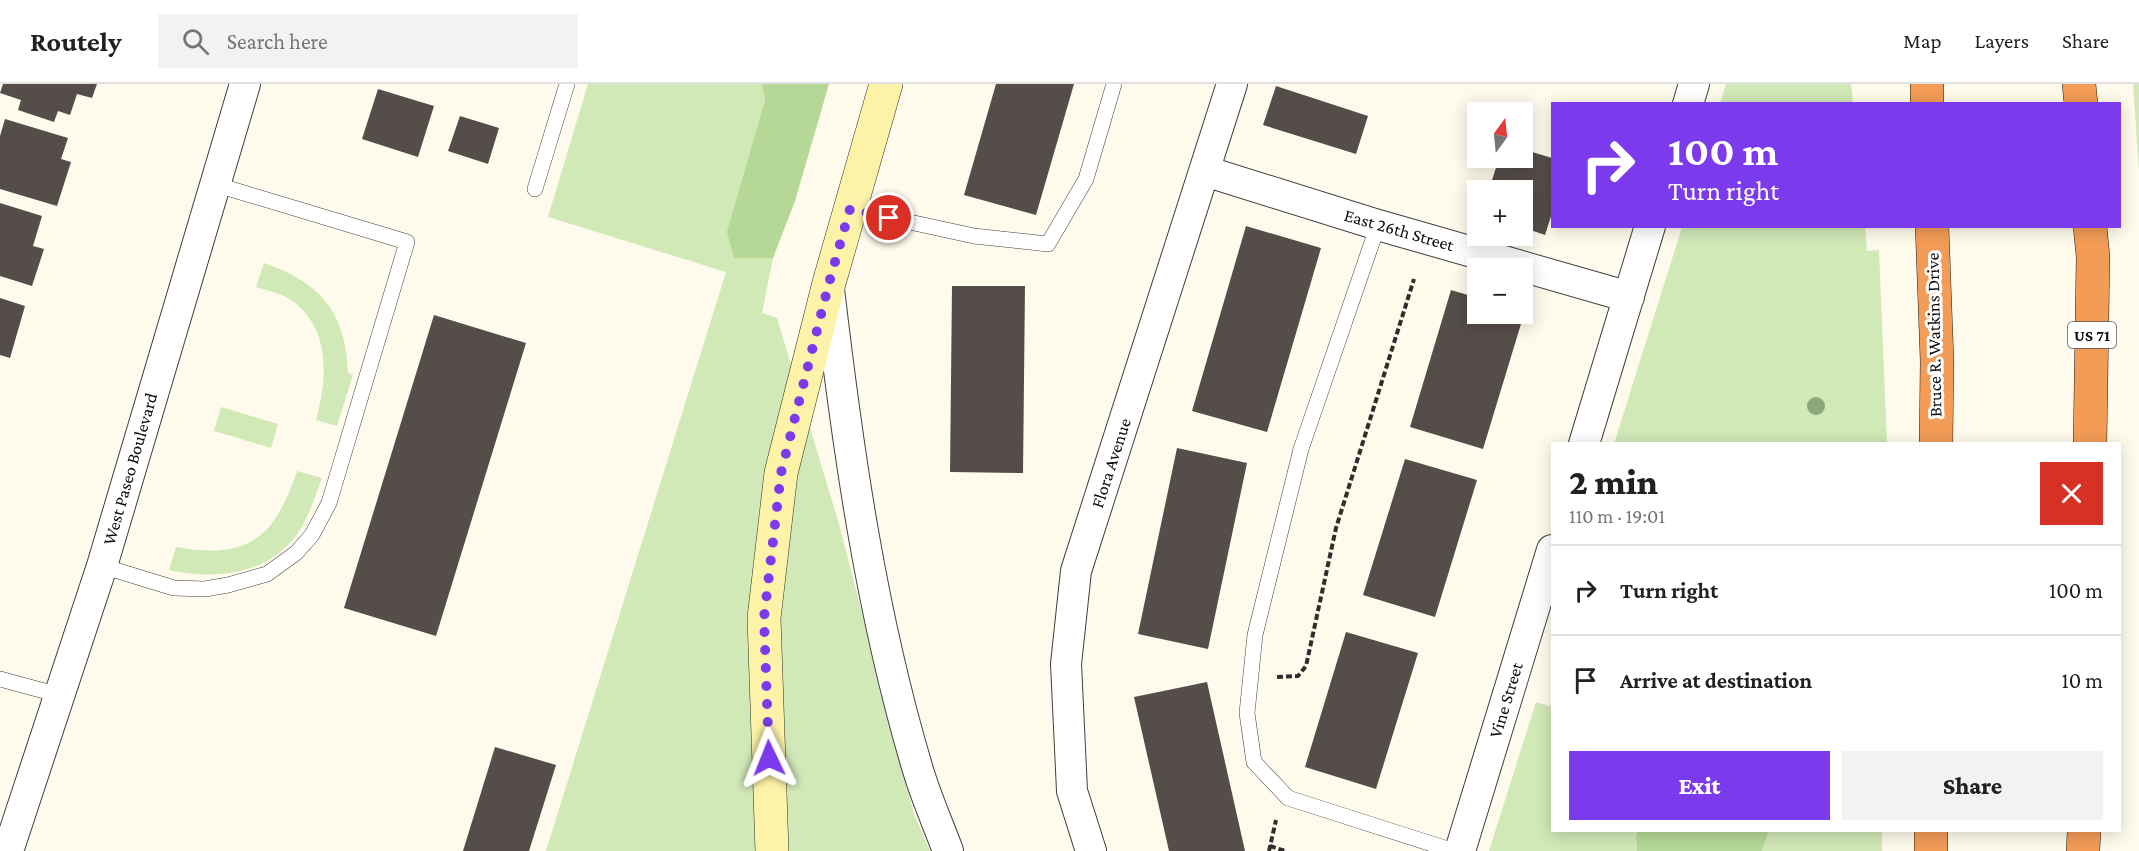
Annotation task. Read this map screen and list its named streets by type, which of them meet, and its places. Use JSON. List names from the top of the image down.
{
  "streets": {
    "highway": ["Bruce R. Watkins Drive", "US 71"],
    "street": [
      "East 26th Street",
      "Flora Avenue",
      "West Paseo Boulevard",
      "Vine Street"
    ]
  },
  "crossings": [
    ["East 26th Street", "Flora Avenue"]
  ],
  "north": "top",
  "page": {
    "header": "Routely",
    "search": "Search here",
    "nav": ["Map", "Layers", "Share"],
    "map_buttons": ["+", "−"],
    "turn": ["100 m", "Turn right"],
    "heading": ["2 min", "110 m · 19:01"],
    "list": [
      {
        "name": "Turn right",
        "value": "100 m"
      },
      {
        "name": "Arrive at destination",
        "value": "10 m"
      }
    ],
    "buttons": ["Exit", "Share"]
  }
}
